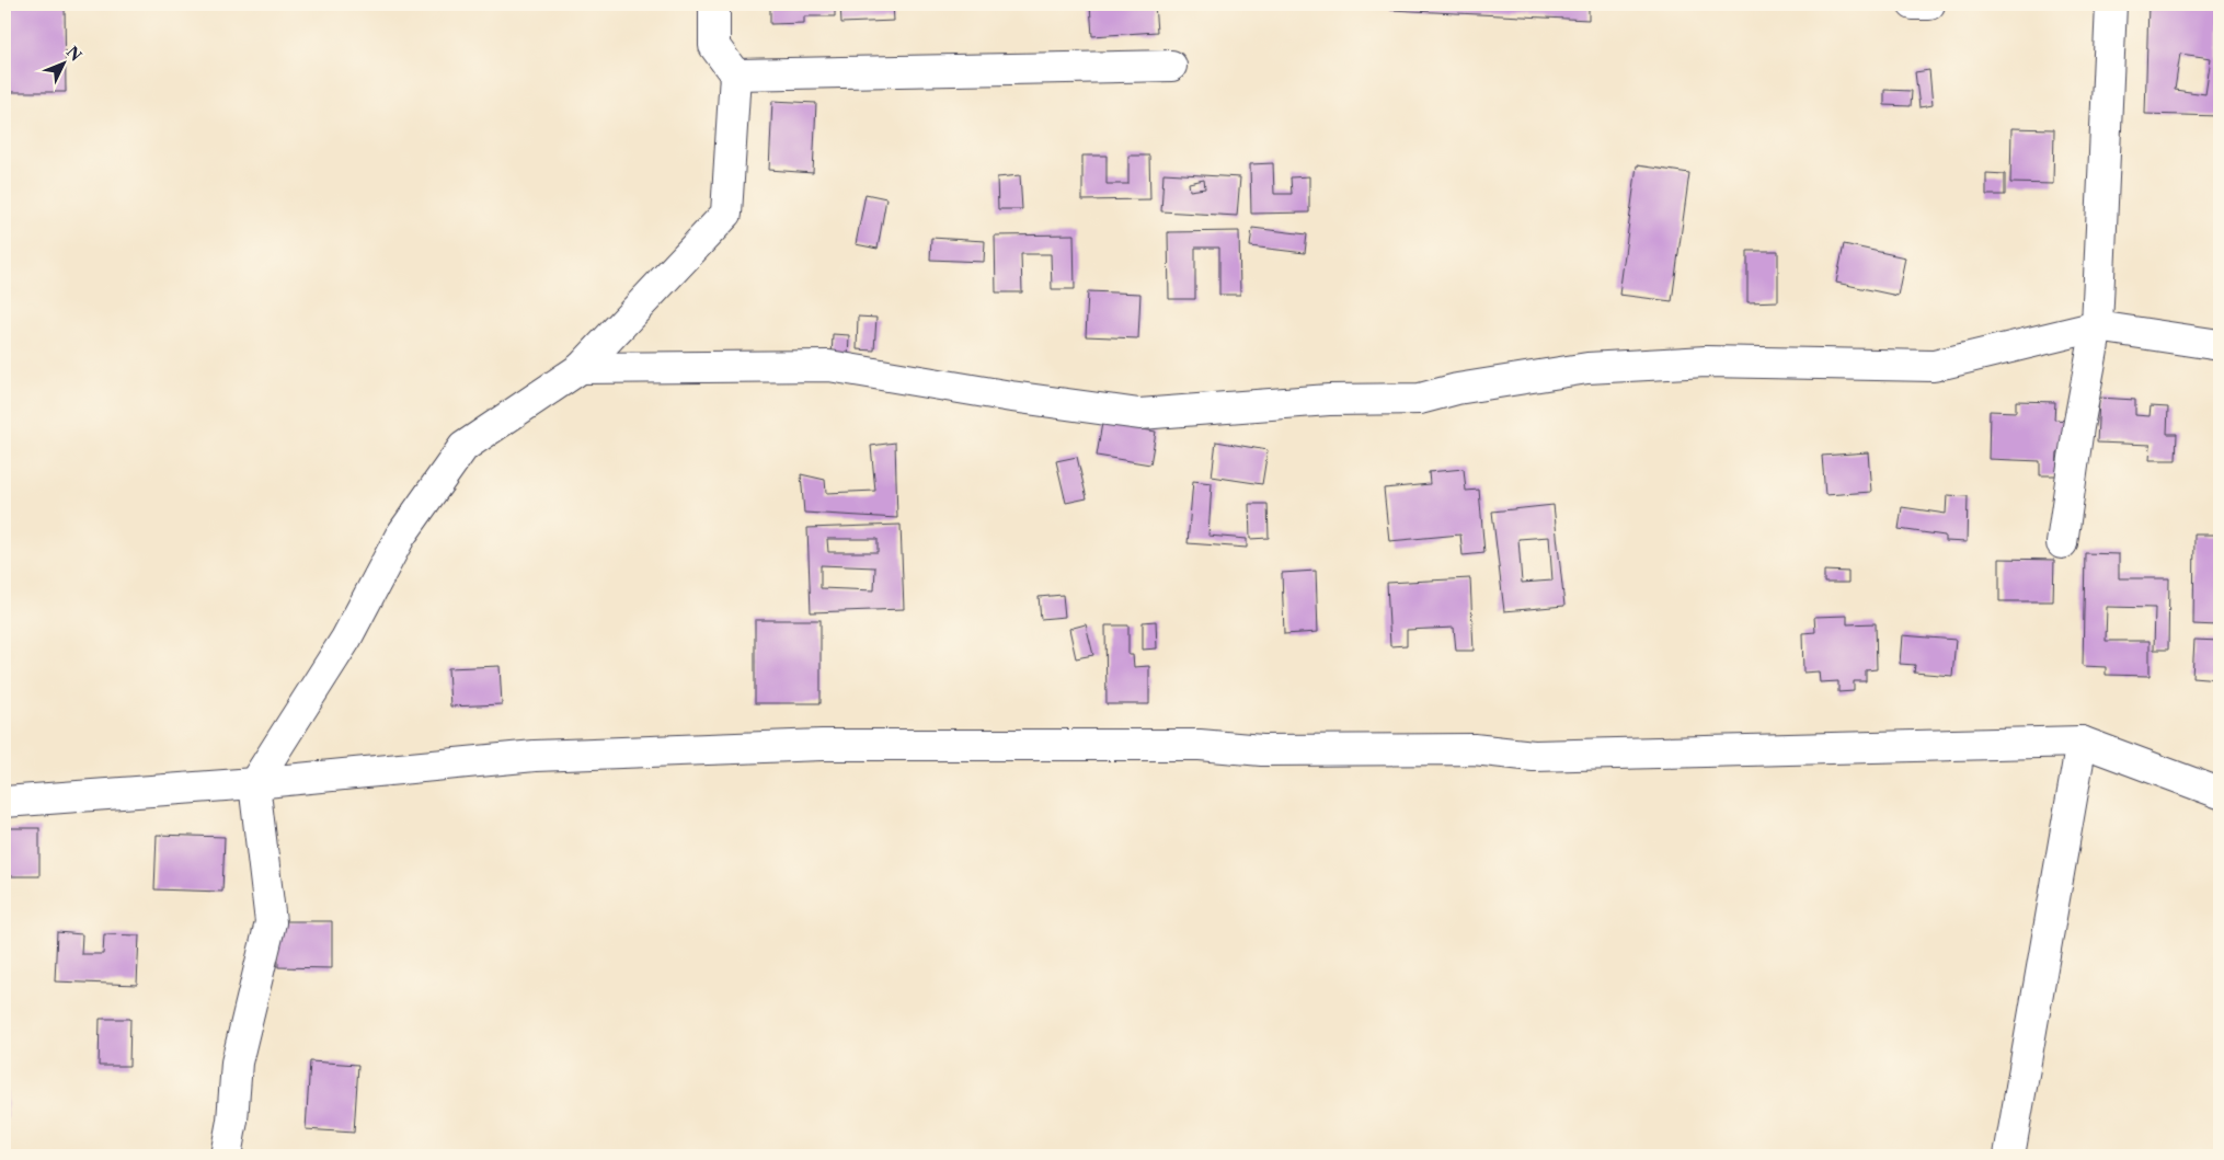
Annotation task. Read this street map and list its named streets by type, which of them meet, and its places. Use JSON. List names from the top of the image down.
{
  "north": "top right"
}
